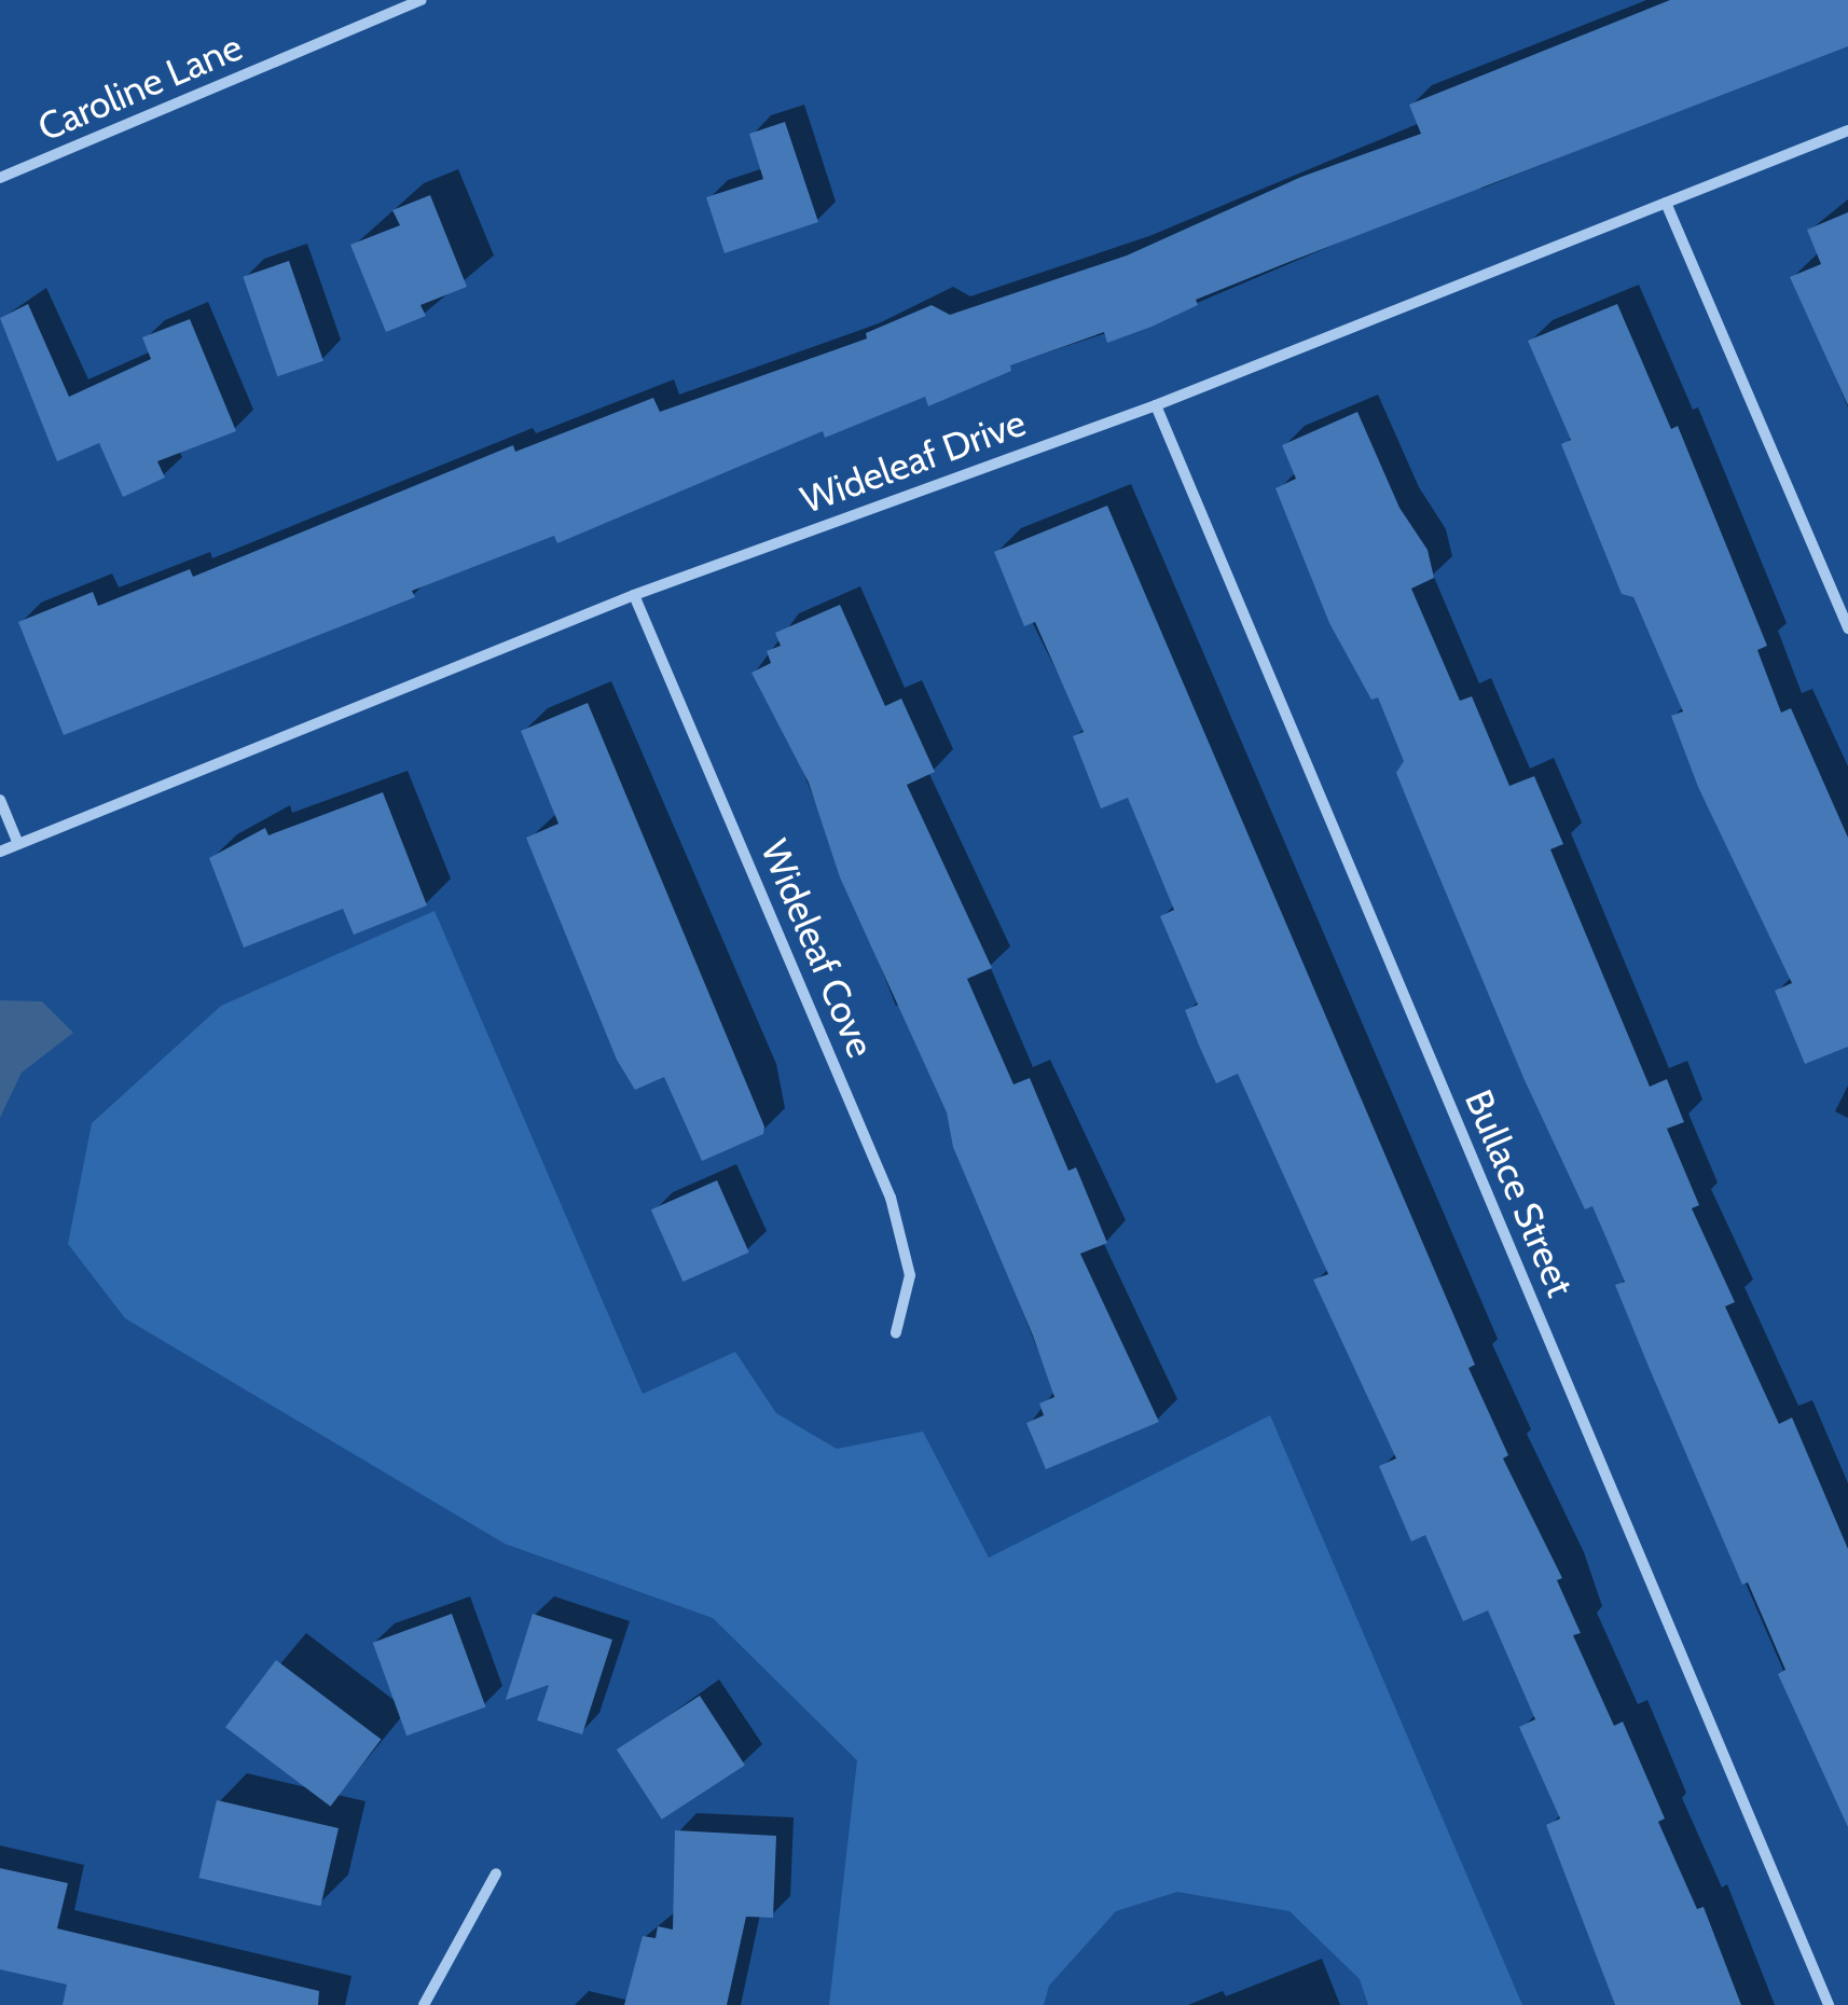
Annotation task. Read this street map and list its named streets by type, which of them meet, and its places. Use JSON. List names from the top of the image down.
{
  "streets": {
    "street": [
      "Caroline Lane",
      "Wideleaf Drive",
      "Wideleaf Cove",
      "Bullace Street"
    ]
  },
  "crossings": [
    ["Wideleaf Drive", "Wideleaf Cove"],
    ["Wideleaf Drive", "Bullace Street"]
  ]
}
